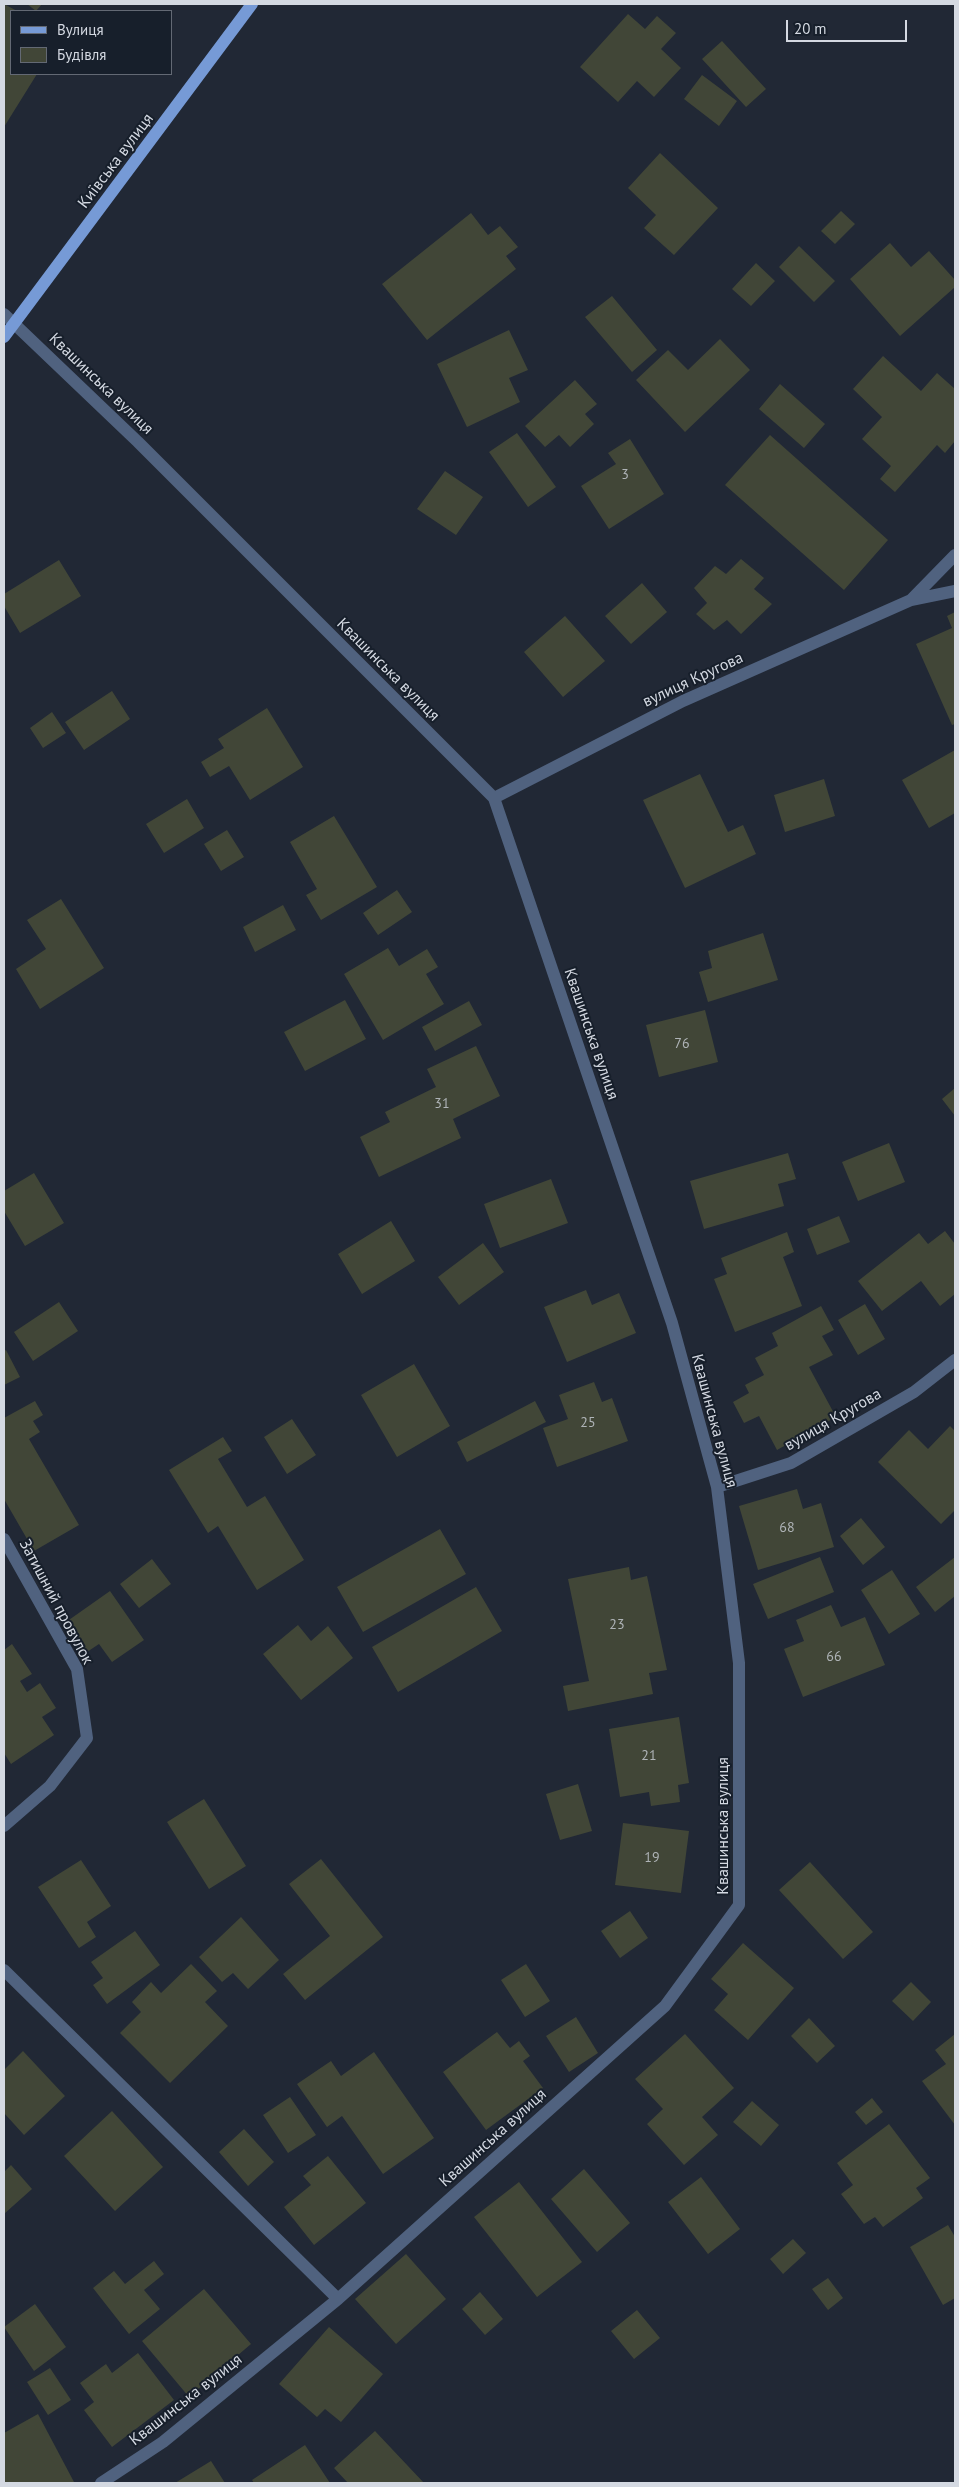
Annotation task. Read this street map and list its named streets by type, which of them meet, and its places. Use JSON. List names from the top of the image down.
{
  "streets": {
    "main road": ["Київська вулиця"],
    "street": ["Квашинська вулиця", "вулиця Кругова", "Затишний провулок"]
  },
  "crossings": [
    ["Київська вулиця", "Квашинська вулиця"],
    ["Квашинська вулиця", "вулиця Кругова"]
  ],
  "house_numbers": [
    "3",
    "76",
    "31",
    "25",
    "68",
    "23",
    "66",
    "21",
    "19"
  ],
  "legend": ["Вулиця", "Будівля"],
  "scale_bar": "20 m"
}
